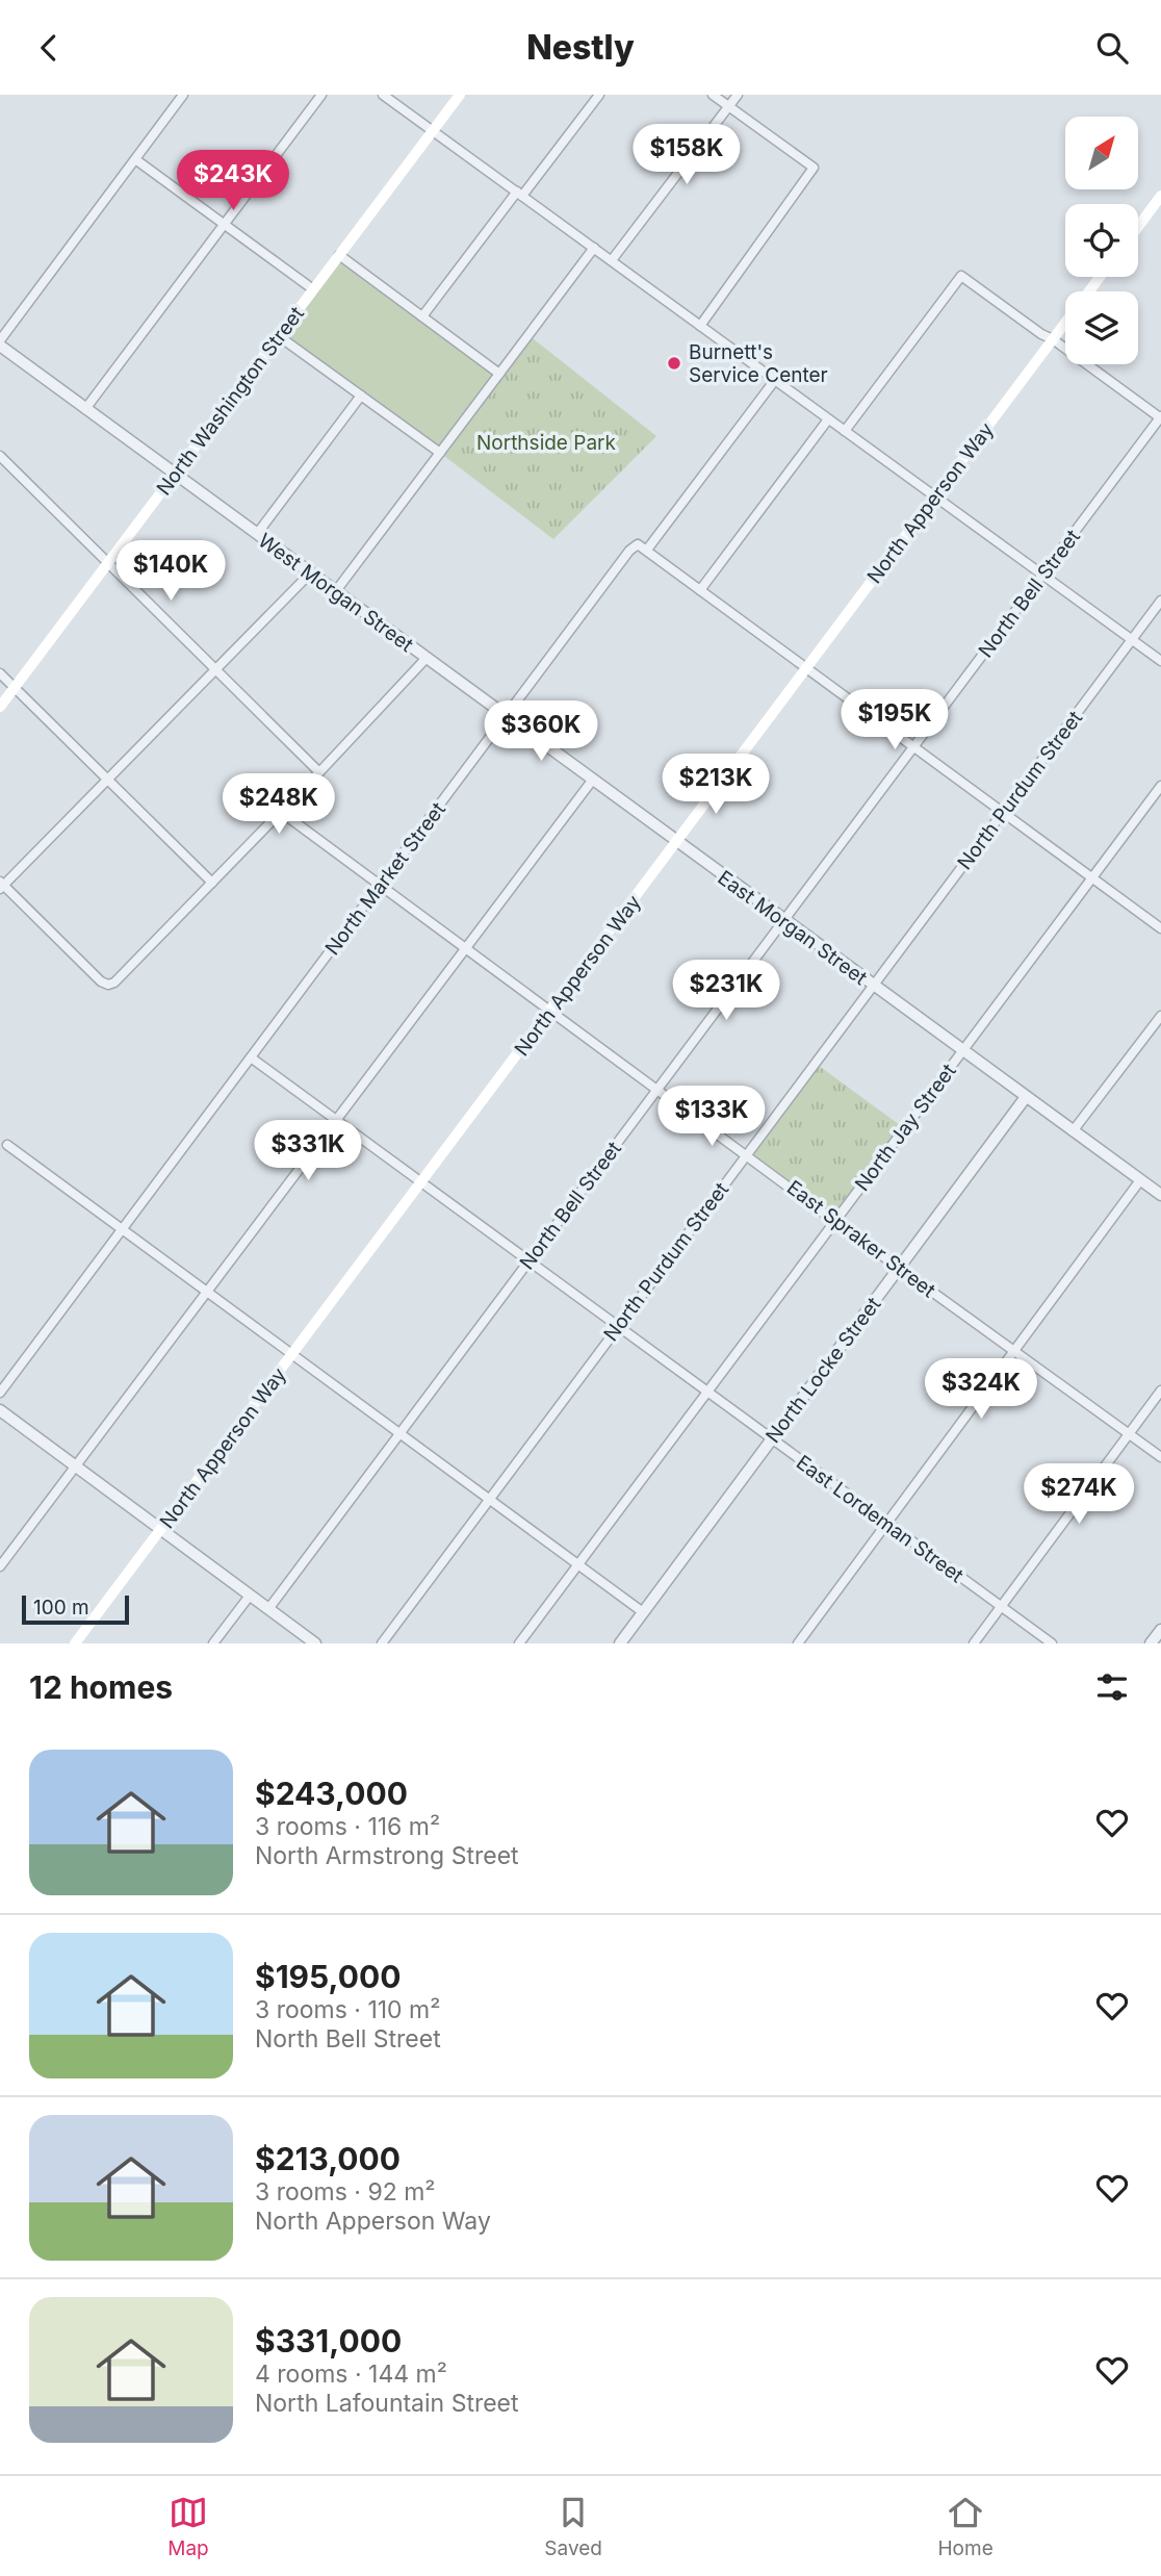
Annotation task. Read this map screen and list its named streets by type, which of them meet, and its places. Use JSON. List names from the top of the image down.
{
  "streets": {
    "main road": ["North Washington Street", "North Apperson Way"],
    "street": [
      "West Morgan Street",
      "North Bell Street",
      "North Purdum Street",
      "North Market Street",
      "East Morgan Street",
      "North Jay Street",
      "East Spraker Street",
      "North Locke Street",
      "East Lordeman Street"
    ]
  },
  "crossings": [
    ["North Washington Street", "West Morgan Street"],
    ["North Apperson Way", "East Morgan Street"],
    ["North Apperson Way", "East Spraker Street"],
    ["North Apperson Way", "East Lordeman Street"],
    ["West Morgan Street", "East Morgan Street"],
    ["North Bell Street", "East Morgan Street"],
    ["North Bell Street", "East Spraker Street"],
    ["North Bell Street", "East Lordeman Street"],
    ["North Purdum Street", "East Morgan Street"],
    ["North Purdum Street", "East Spraker Street"],
    ["North Purdum Street", "East Lordeman Street"],
    ["North Market Street", "East Morgan Street"],
    ["North Market Street", "East Spraker Street"],
    ["North Market Street", "East Lordeman Street"],
    ["East Morgan Street", "North Jay Street"],
    ["East Morgan Street", "North Locke Street"],
    ["North Jay Street", "East Spraker Street"],
    ["North Jay Street", "East Lordeman Street"],
    ["East Spraker Street", "North Locke Street"],
    ["North Locke Street", "East Lordeman Street"]
  ],
  "parks": ["Northside Park"],
  "places": ["Burnett's Service Center"],
  "scale_bar": "100 m",
  "north": "top right",
  "page": {
    "header": "Nestly",
    "price": [
      "$158K",
      "$243K",
      "$140K",
      "$195K",
      "$360K",
      "$213K",
      "$248K",
      "$231K",
      "$133K",
      "$331K",
      "$324K",
      "$274K"
    ],
    "scale": "100 m",
    "heading": "12 homes",
    "list": [
      {
        "name": "$243,000",
        "note": "3 rooms · 116 m² · North Armstrong Street"
      },
      {
        "name": "$195,000",
        "note": "3 rooms · 110 m² · North Bell Street"
      },
      {
        "name": "$213,000",
        "note": "3 rooms · 92 m² · North Apperson Way"
      },
      {
        "name": "$331,000",
        "note": "4 rooms · 144 m² · North Lafountain Street"
      }
    ],
    "tabs": ["Map", "Saved", "Home"]
  }
}
